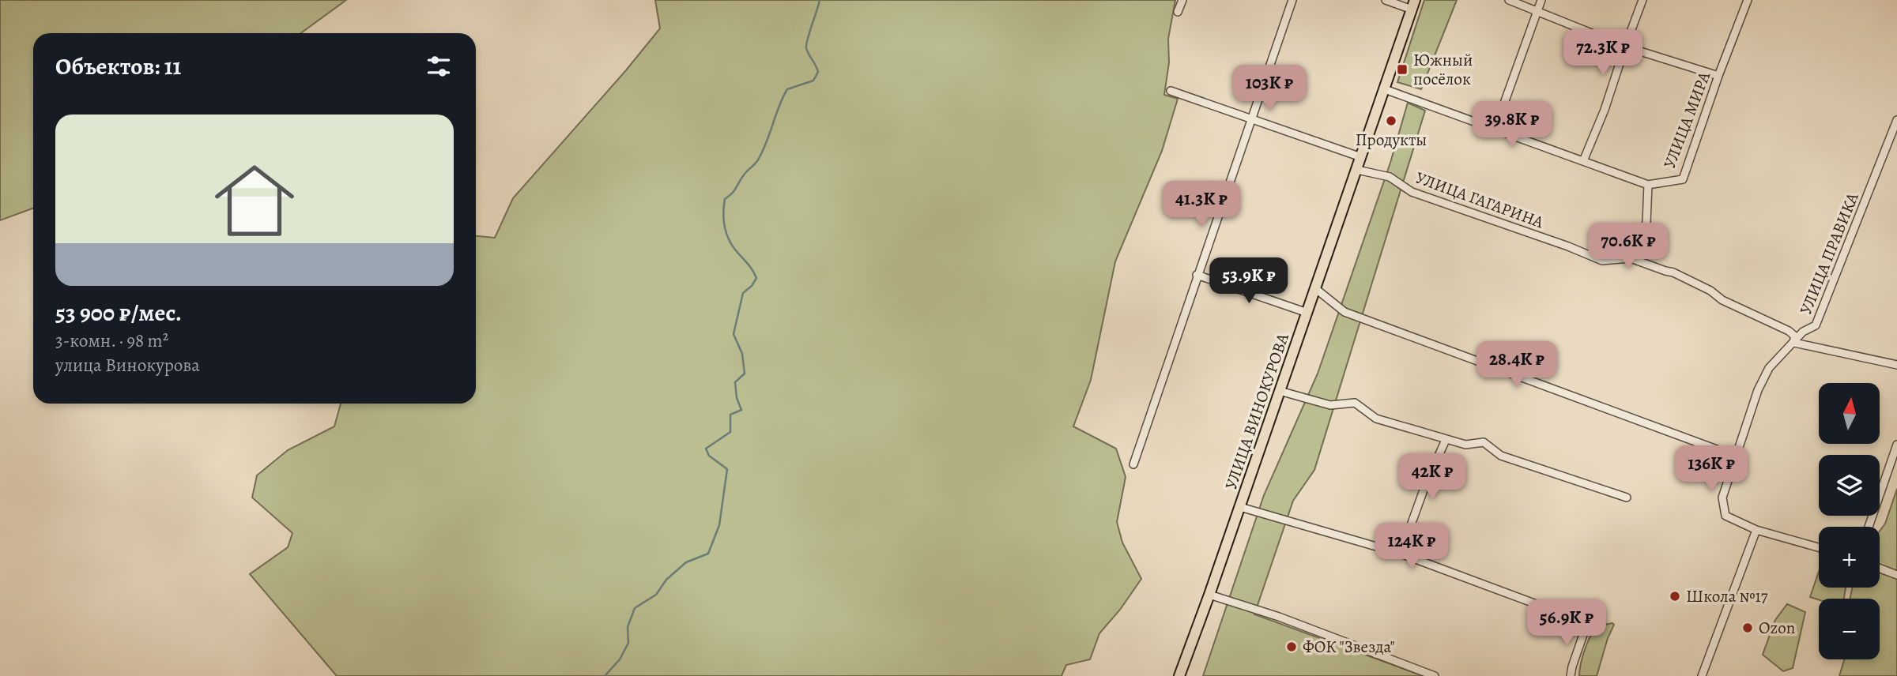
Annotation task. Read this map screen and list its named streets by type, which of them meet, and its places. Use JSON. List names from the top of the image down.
{
  "streets": {
    "main road": ["УЛИЦА ВИНОКУРОВА"],
    "street": ["УЛИЦА МИРА", "УЛИЦА ГАГАРИНА", "УЛИЦА ПРАВИКА"]
  },
  "crossings": [
    ["УЛИЦА МИРА", "УЛИЦА ГАГАРИНА"],
    ["УЛИЦА ГАГАРИНА", "УЛИЦА ПРАВИКА"],
    ["УЛИЦА ГАГАРИНА", "УЛИЦА ВИНОКУРОВА"]
  ],
  "places": {
    "transit": ["Южный посёлок"],
    "other": [
      "Продукты",
      "Школа №17",
      "Ozon",
      "ФОК \"Звезда\""
    ]
  },
  "north": "top",
  "page": {
    "price": [
      "72.3K ₽",
      "103K ₽",
      "39.8K ₽",
      "41.3K ₽",
      "70.6K ₽",
      "53.9K ₽",
      "28.4K ₽",
      "136K ₽",
      "42K ₽",
      "124K ₽",
      "56.9K ₽"
    ],
    "heading": "Объектов: 11",
    "list": [
      {
        "name": "53 900 ₽/мес.",
        "note": "3-комн. · 98 m² · улица Винокурова"
      }
    ],
    "map_buttons": ["+", "−"]
  }
}
